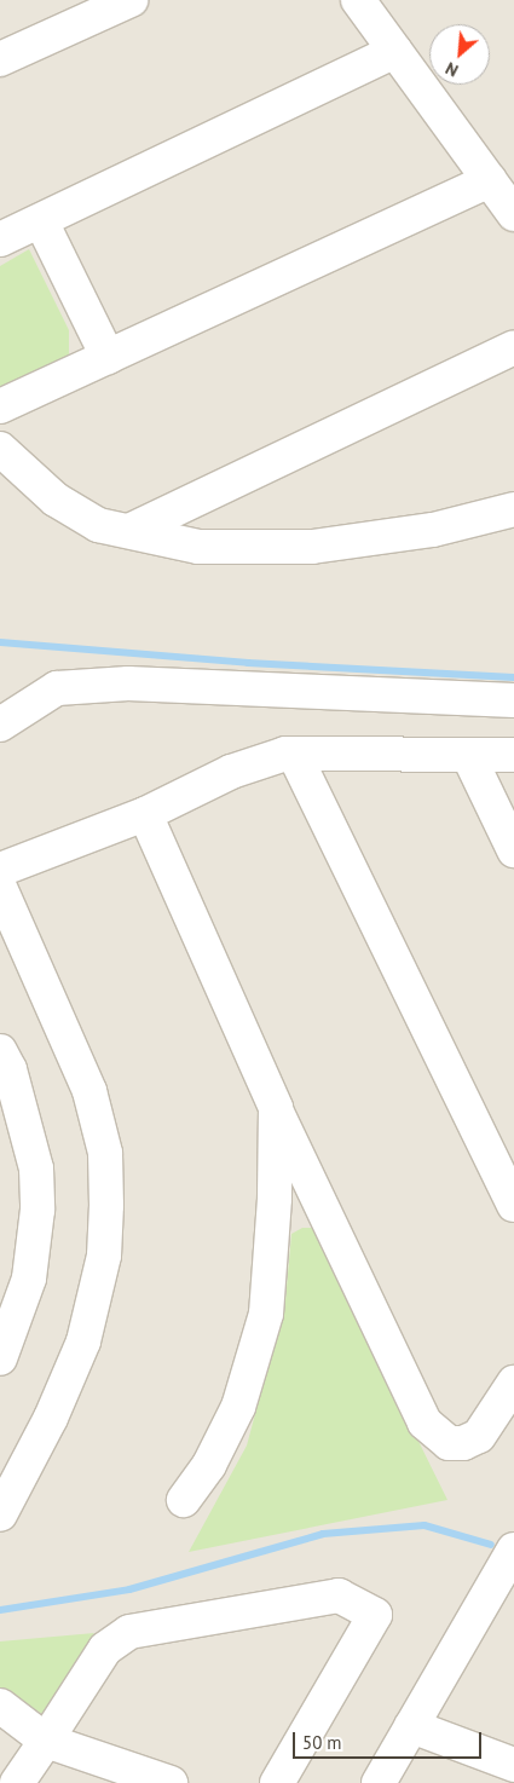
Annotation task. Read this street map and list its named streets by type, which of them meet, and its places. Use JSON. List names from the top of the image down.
{
  "scale_bar": "50 m",
  "north": "bottom left"
}
